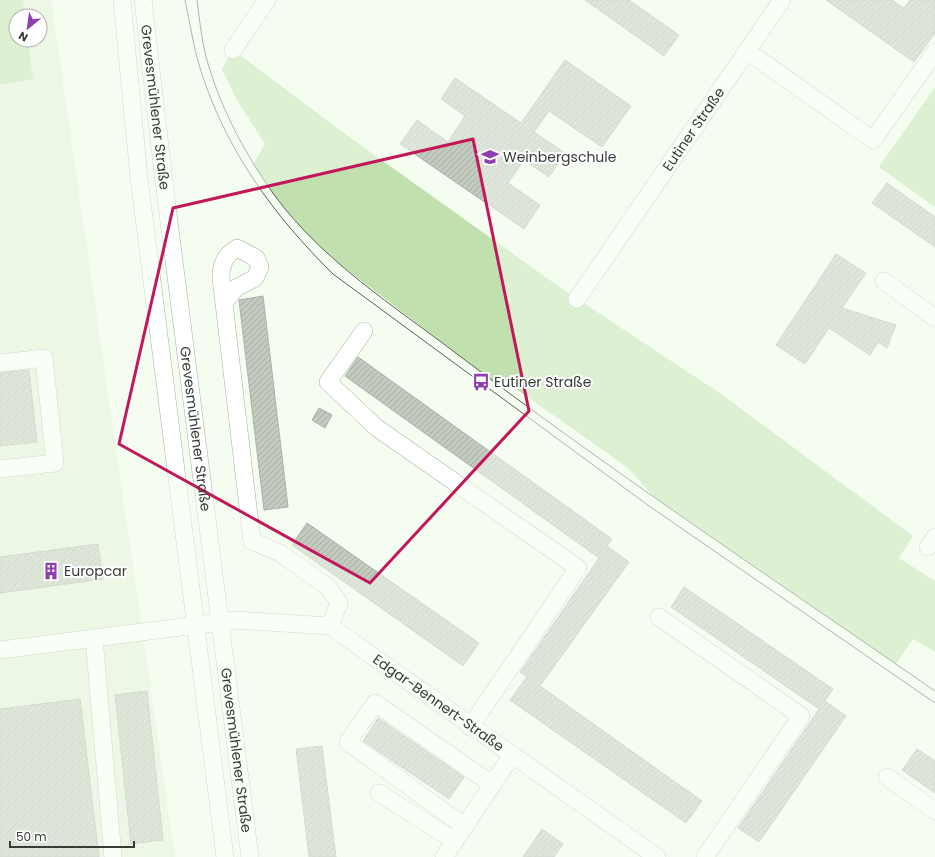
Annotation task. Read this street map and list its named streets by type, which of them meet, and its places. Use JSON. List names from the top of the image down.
{
  "streets": {
    "street": ["Grevesmühlener Straße", "Eutiner Straße", "Edgar-Bennert-Straße"]
  },
  "places": {
    "school or university": ["Weinbergschule"],
    "bus stop": ["Eutiner Straße"],
    "building": ["Europcar"]
  },
  "scale_bar": "50 m",
  "north": "bottom left"
}
